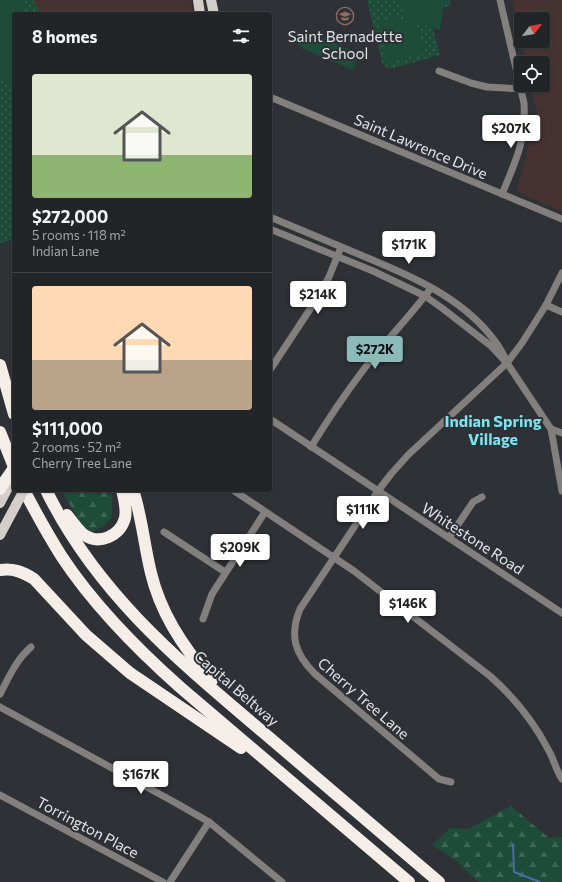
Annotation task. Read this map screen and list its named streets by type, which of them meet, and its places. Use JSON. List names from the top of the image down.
{
  "streets": {
    "highway": ["Capital Beltway"],
    "street": [
      "Saint Lawrence Drive",
      "Whitestone Road",
      "Cherry Tree Lane",
      "Torrington Place"
    ]
  },
  "crossings": [
    ["Whitestone Road", "Cherry Tree Lane"]
  ],
  "districts": ["Indian Spring Village"],
  "places": {
    "school or university": ["Saint Bernadette School"]
  },
  "north": "top right",
  "page": {
    "heading": "8 homes",
    "list": [
      {
        "name": "$272,000",
        "note": "5 rooms · 118 m² · Indian Lane"
      },
      {
        "name": "$111,000",
        "note": "2 rooms · 52 m² · Cherry Tree Lane"
      }
    ],
    "price": [
      "$207K",
      "$171K",
      "$214K",
      "$272K",
      "$111K",
      "$209K",
      "$146K",
      "$167K"
    ]
  }
}
